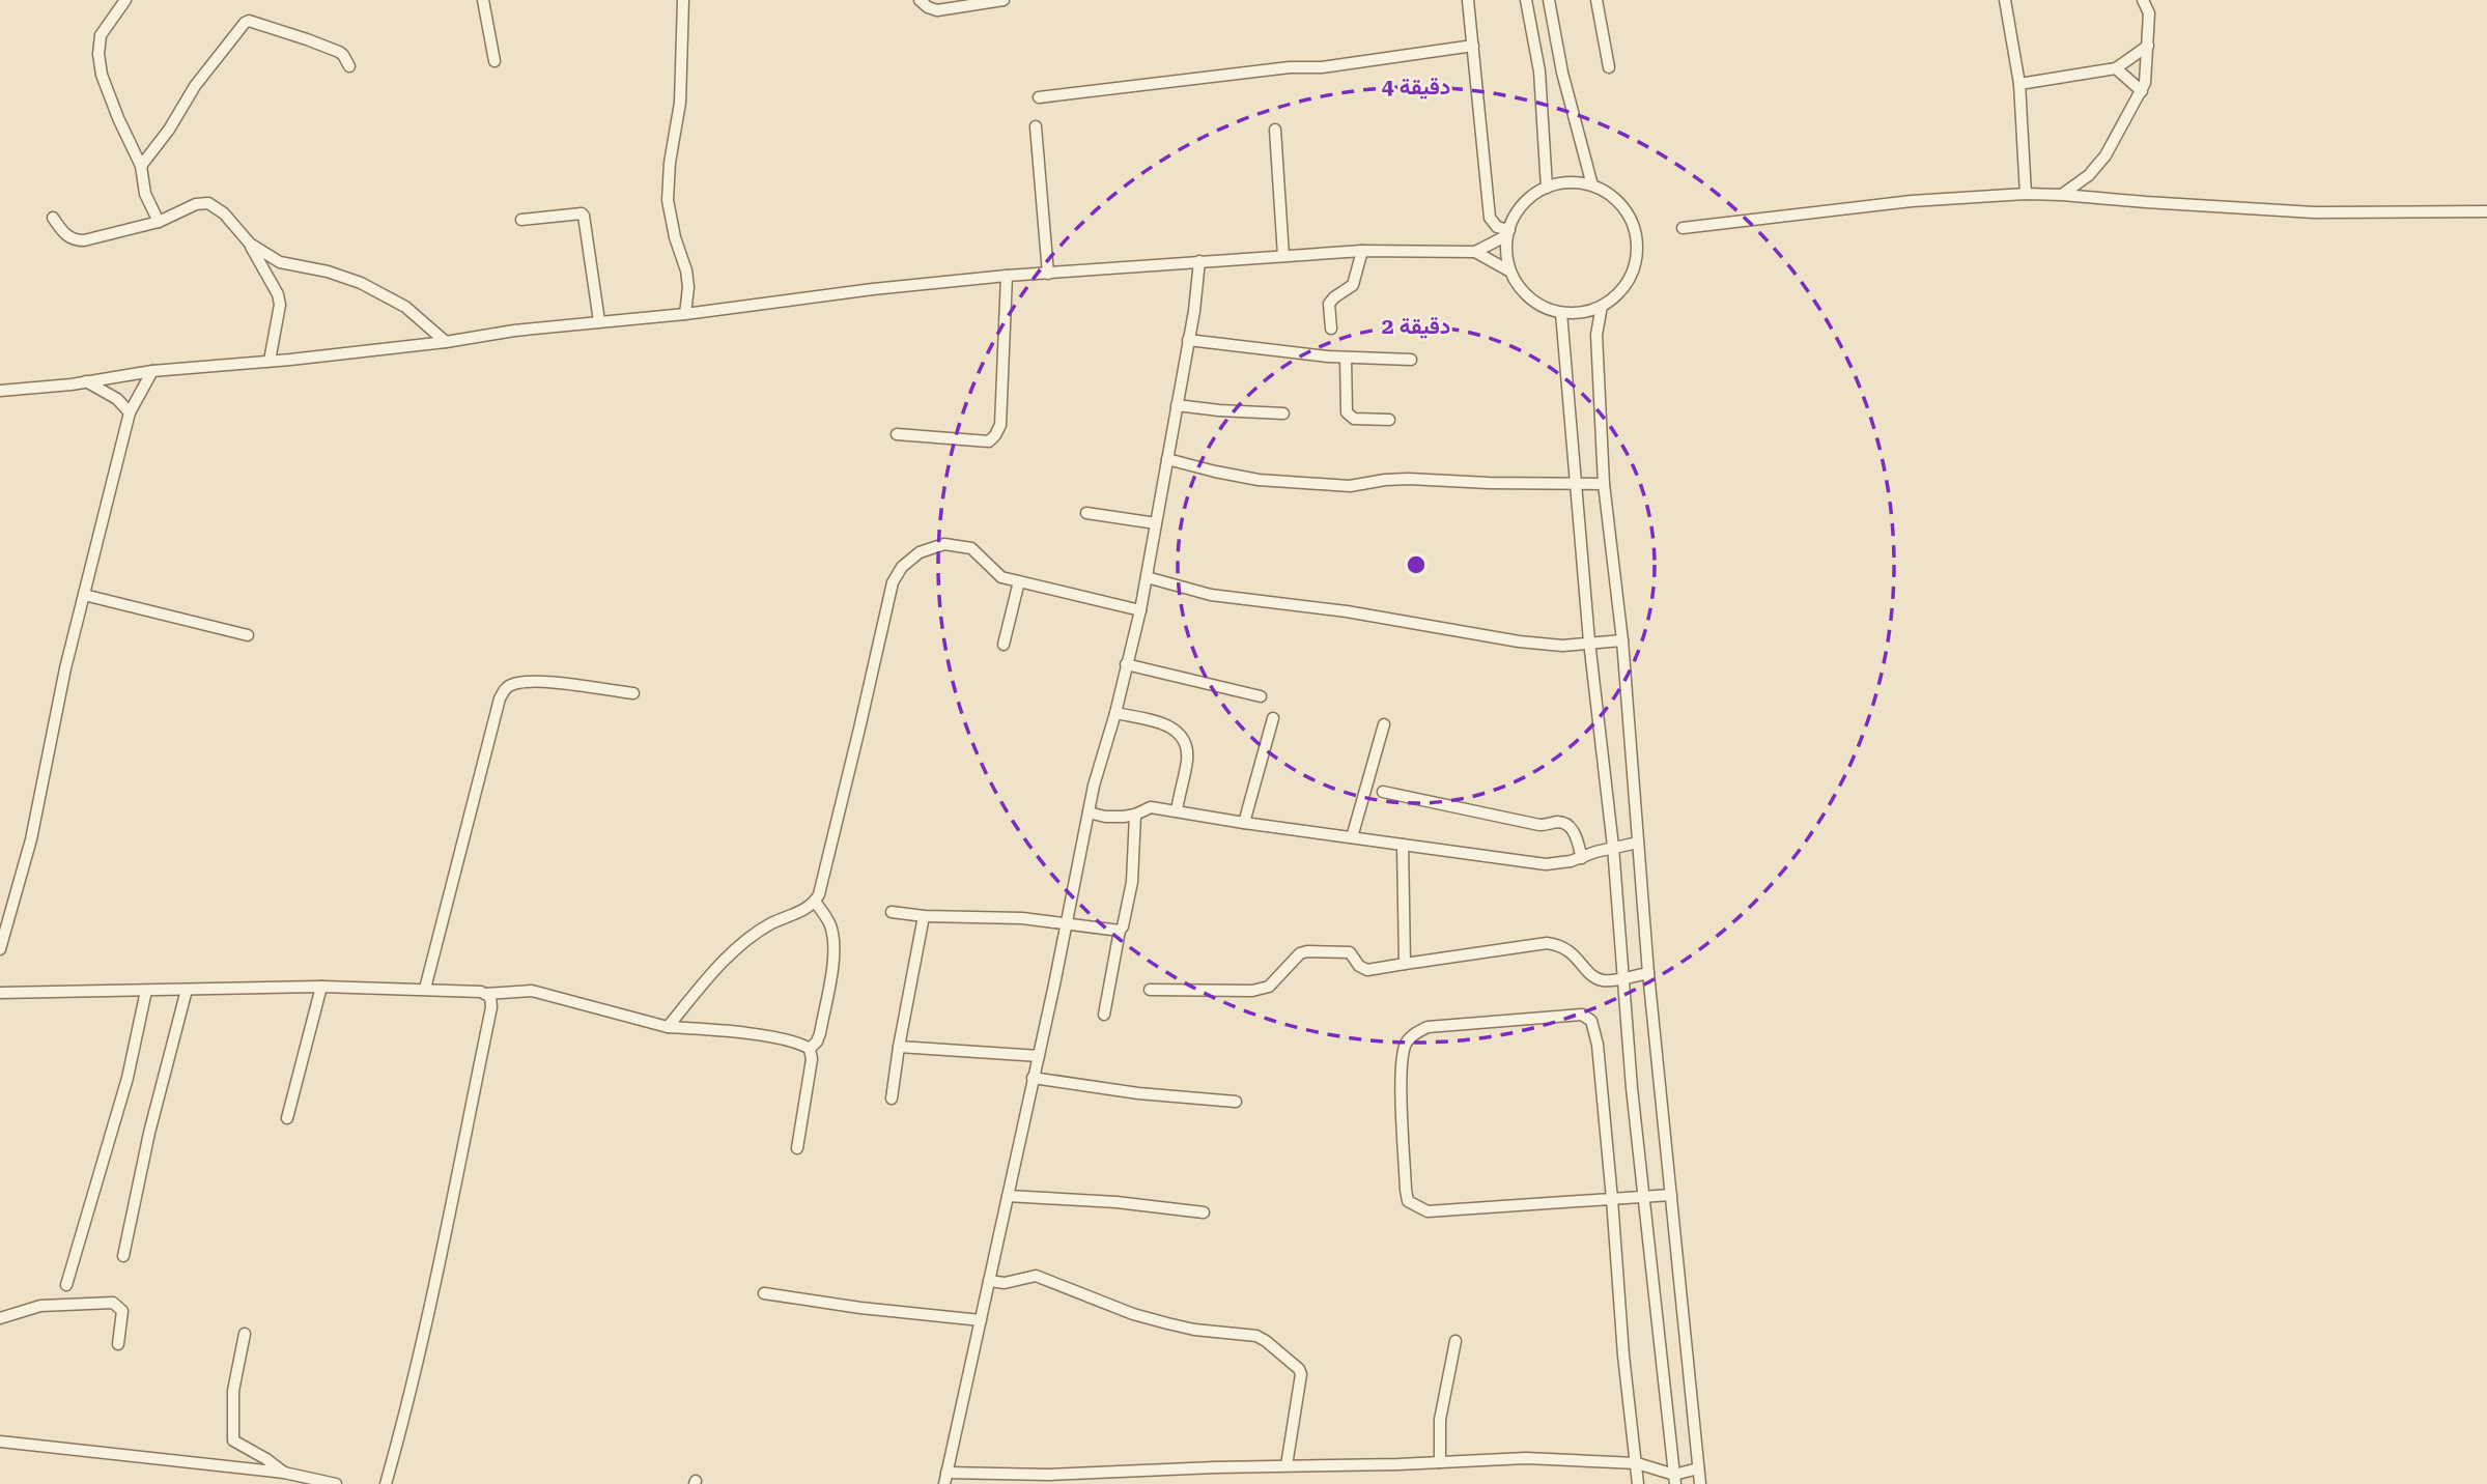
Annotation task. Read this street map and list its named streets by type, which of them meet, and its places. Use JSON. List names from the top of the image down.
{
  "rings": ["4 دقيقة", "2 دقيقة"]
}
